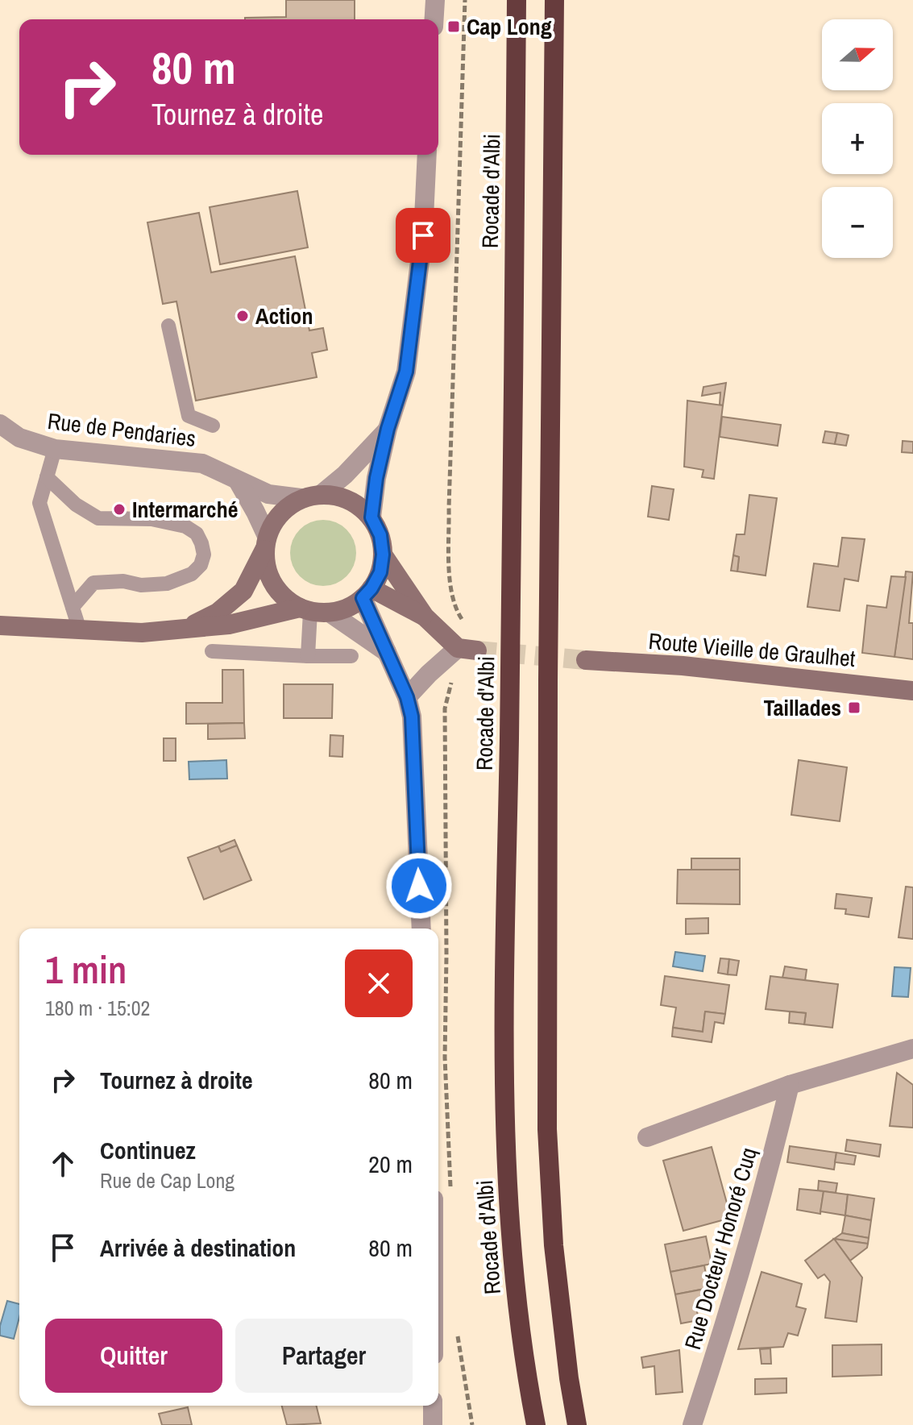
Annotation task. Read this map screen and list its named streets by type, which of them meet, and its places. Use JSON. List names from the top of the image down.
{
  "streets": {
    "highway": ["Rocade d'Albi"],
    "main road": ["Route Vieille de Graulhet"],
    "street": ["Rue de Pendaries", "Rue Docteur Honoré Cuq"]
  },
  "places": {
    "transit": ["Cap Long", "Taillades"],
    "other": ["Action", "Intermarché"]
  },
  "north": "right",
  "page": {
    "map_buttons": ["+", "−"],
    "turn": ["80 m", "Tournez à droite"],
    "heading": ["1 min", "180 m · 15:02"],
    "list": [
      {
        "name": "Tournez à droite",
        "value": "80 m"
      },
      {
        "name": "Continuez",
        "note": "Rue de Cap Long",
        "value": "20 m"
      },
      {
        "name": "Arrivée à destination",
        "value": "80 m"
      }
    ],
    "buttons": ["Quitter", "Partager"]
  }
}
